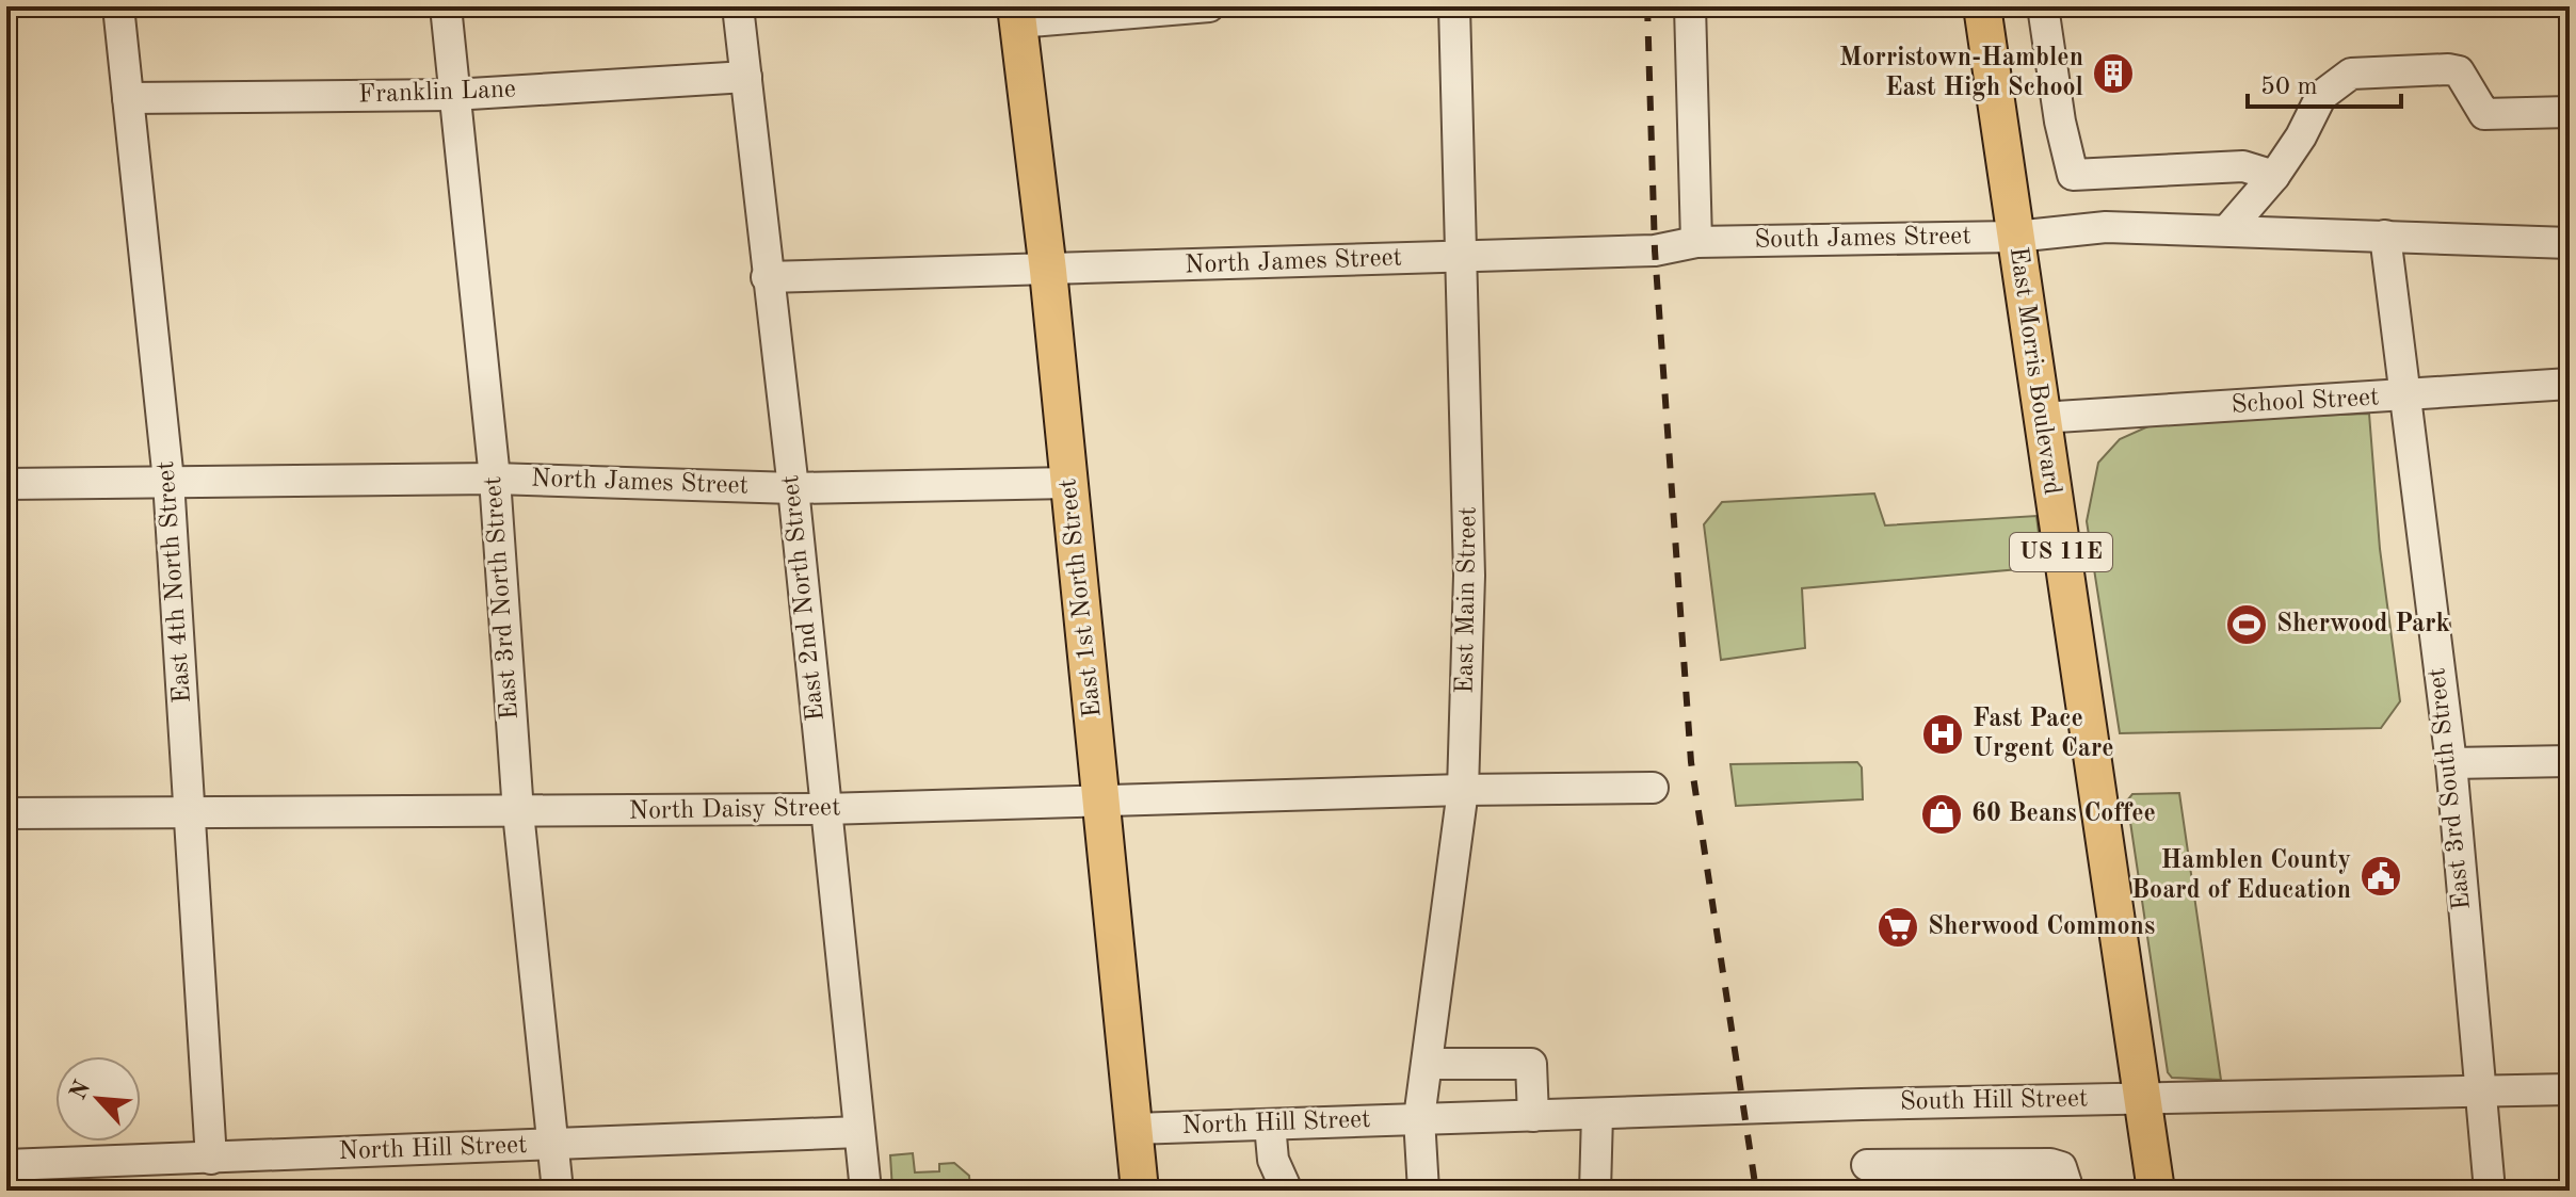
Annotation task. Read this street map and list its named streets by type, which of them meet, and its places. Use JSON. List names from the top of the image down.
{
  "streets": {
    "main road": ["East Morris Boulevard", "US 11E", "East 1st North Street"],
    "street": [
      "Franklin Lane",
      "South James Street",
      "North James Street",
      "School Street",
      "East 4th North Street",
      "East 3rd North Street",
      "East 2nd North Street",
      "East Main Street",
      "East 3rd South Street",
      "North Daisy Street",
      "South Hill Street",
      "North Hill Street"
    ]
  },
  "crossings": [
    ["Franklin Lane", "East 4th North Street"],
    ["Franklin Lane", "East 3rd North Street"],
    ["Franklin Lane", "East 2nd North Street"],
    ["South James Street", "North James Street"],
    ["South James Street", "East Morris Boulevard"],
    ["South James Street", "East Main Street"],
    ["South James Street", "East 3rd South Street"],
    ["North James Street", "East 4th North Street"],
    ["North James Street", "East 3rd North Street"],
    ["North James Street", "East 2nd North Street"],
    ["North James Street", "East 1st North Street"],
    ["North James Street", "East Main Street"],
    ["East Morris Boulevard", "School Street"],
    ["East Morris Boulevard", "South Hill Street"],
    ["School Street", "East 3rd South Street"],
    ["East 4th North Street", "North Daisy Street"],
    ["East 4th North Street", "North Hill Street"],
    ["East 3rd North Street", "North Daisy Street"],
    ["East 3rd North Street", "North Hill Street"],
    ["East 2nd North Street", "North Daisy Street"],
    ["East 2nd North Street", "North Hill Street"],
    ["East 1st North Street", "North Daisy Street"],
    ["East 1st North Street", "North Hill Street"],
    ["East Main Street", "North Daisy Street"],
    ["East Main Street", "South Hill Street"],
    ["East Main Street", "North Hill Street"],
    ["East 3rd South Street", "South Hill Street"],
    ["South Hill Street", "North Hill Street"]
  ],
  "places": {
    "building": ["Morristown-Hamblen East High School"],
    "sports": ["Sherwood Park"],
    "hospital": ["Fast Pace Urgent Care"],
    "shop": ["60 Beans Coffee"],
    "public building": ["Hamblen County Board of Education"],
    "supermarket": ["Sherwood Commons"]
  },
  "scale_bar": "50 m",
  "north": "top left"
}
